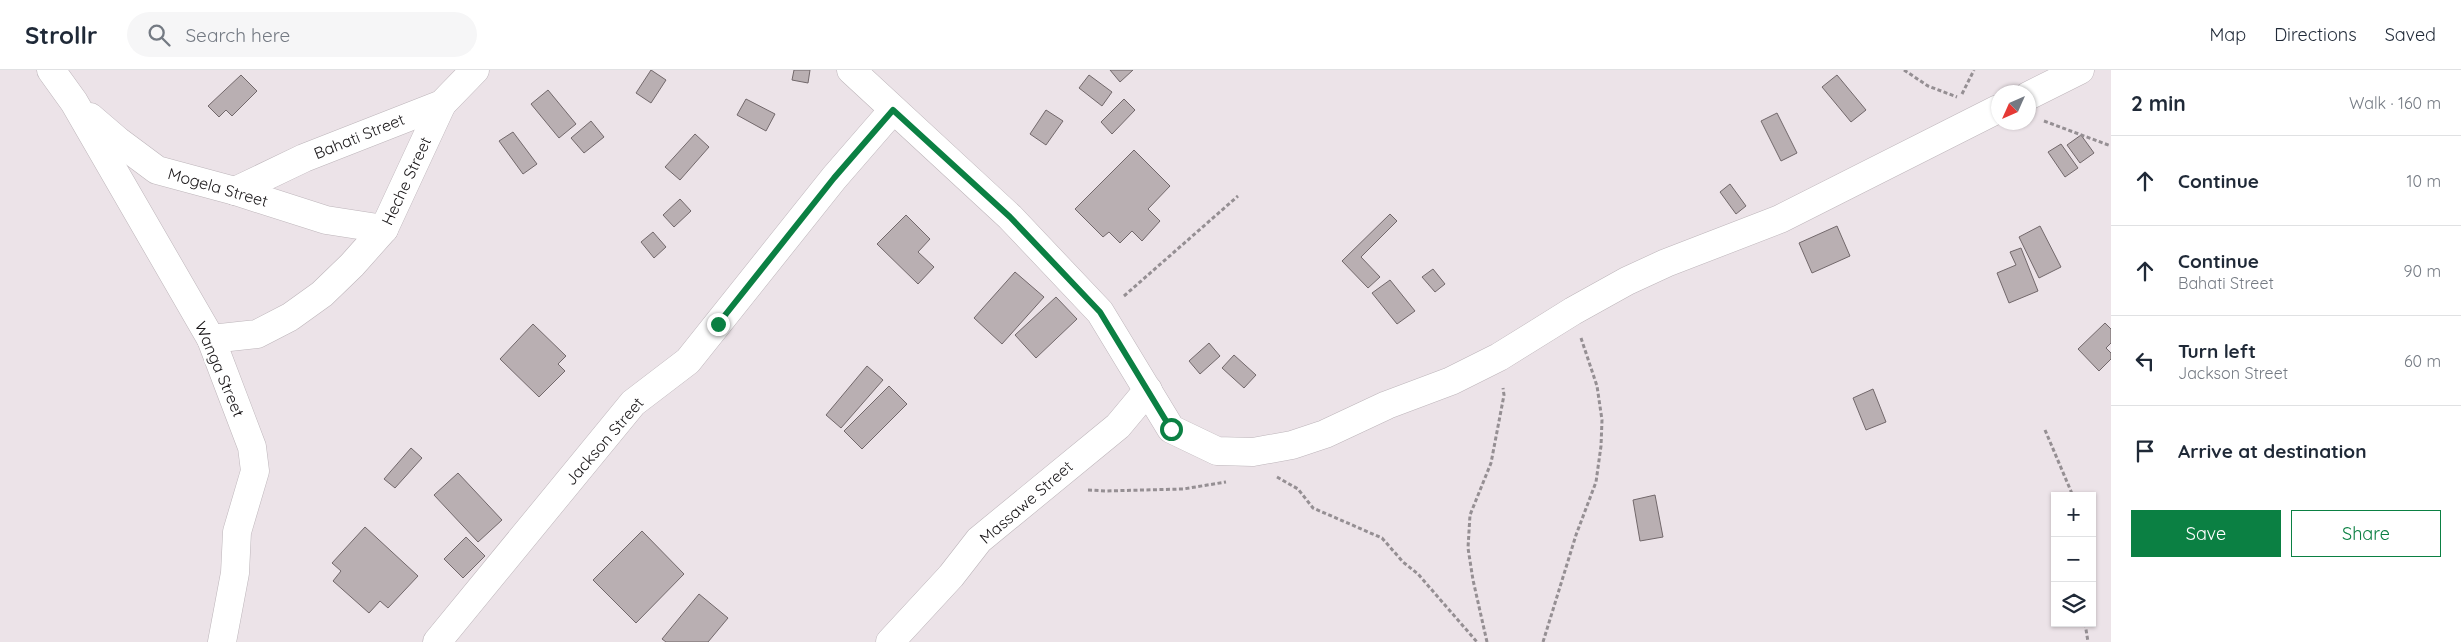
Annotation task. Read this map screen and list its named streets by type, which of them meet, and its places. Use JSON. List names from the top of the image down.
{
  "streets": {
    "street": [
      "Bahati Street",
      "Heche Street",
      "Mogela Street",
      "Wanga Street",
      "Jackson Street",
      "Massawe Street"
    ]
  },
  "crossings": [
    ["Bahati Street", "Heche Street"],
    ["Bahati Street", "Mogela Street"],
    ["Heche Street", "Mogela Street"],
    ["Heche Street", "Wanga Street"],
    ["Mogela Street", "Wanga Street"]
  ],
  "north": "bottom left",
  "page": {
    "header": "Strollr",
    "search": "Search here",
    "nav": ["Map", "Directions", "Saved"],
    "heading": ["2 min", "Walk · 160 m"],
    "list": [
      ["Continue", "10 m"],
      ["Continue", "Bahati Street", "90 m"],
      ["Turn left", "Jackson Street", "60 m"],
      "Arrive at destination"
    ],
    "map_buttons": ["+", "−"],
    "buttons": ["Save", "Share"]
  }
}
